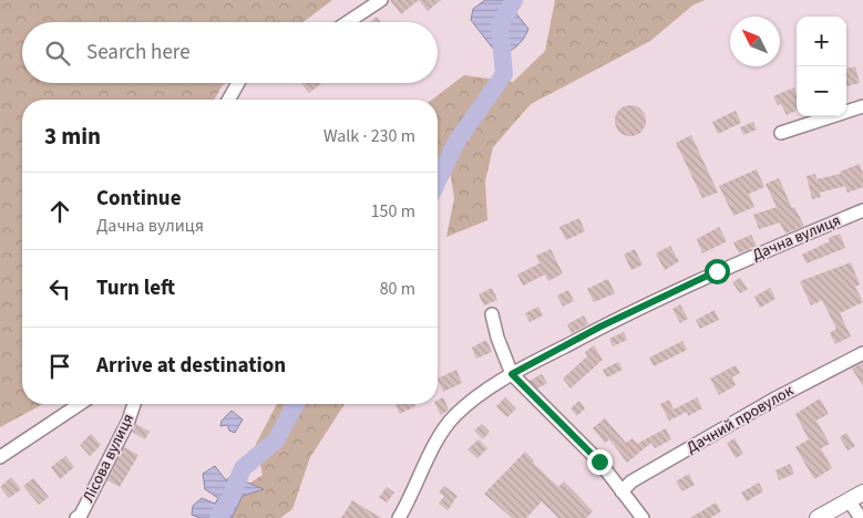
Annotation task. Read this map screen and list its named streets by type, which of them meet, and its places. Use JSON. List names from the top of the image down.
{
  "streets": {
    "street": ["Дачна вулиця", "Дачний провулок", "Лісова вулиця"]
  },
  "north": "top left",
  "page": {
    "map_buttons": ["+", "−"],
    "search": "Search here",
    "heading": ["3 min", "Walk · 230 m"],
    "list": [
      ["Continue", "Дачна вулиця", "150 m"],
      ["Turn left", "80 m"],
      "Arrive at destination"
    ]
  }
}
